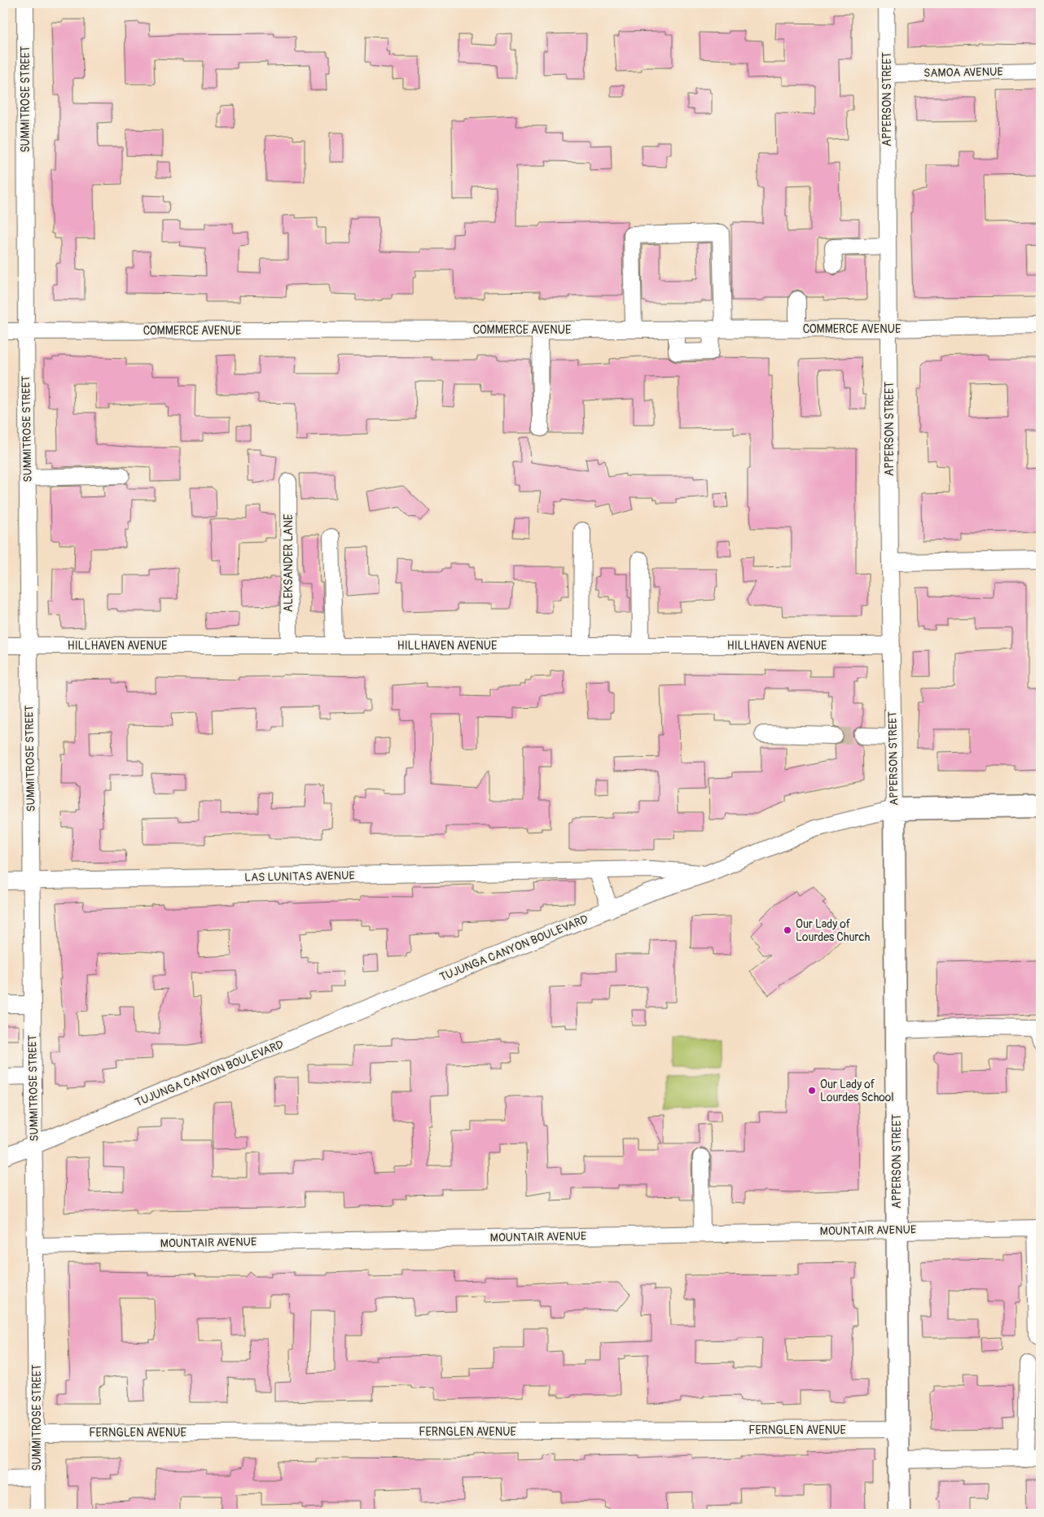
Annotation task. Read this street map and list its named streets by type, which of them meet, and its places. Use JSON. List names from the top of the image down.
{
  "streets": {
    "main road": ["APPERSON STREET", "TUJUNGA CANYON BOULEVARD"],
    "street": [
      "SAMOA AVENUE",
      "SUMMITROSE STREET",
      "COMMERCE AVENUE",
      "ALEKSANDER LANE",
      "HILLHAVEN AVENUE",
      "LAS LUNITAS AVENUE",
      "MOUNTAIR AVENUE",
      "FERNGLEN AVENUE"
    ]
  },
  "crossings": [
    ["SAMOA AVENUE", "APPERSON STREET"],
    ["SUMMITROSE STREET", "COMMERCE AVENUE"],
    ["SUMMITROSE STREET", "HILLHAVEN AVENUE"],
    ["SUMMITROSE STREET", "LAS LUNITAS AVENUE"],
    ["SUMMITROSE STREET", "TUJUNGA CANYON BOULEVARD"],
    ["SUMMITROSE STREET", "MOUNTAIR AVENUE"],
    ["SUMMITROSE STREET", "FERNGLEN AVENUE"],
    ["APPERSON STREET", "COMMERCE AVENUE"],
    ["APPERSON STREET", "HILLHAVEN AVENUE"],
    ["APPERSON STREET", "TUJUNGA CANYON BOULEVARD"],
    ["APPERSON STREET", "MOUNTAIR AVENUE"],
    ["APPERSON STREET", "FERNGLEN AVENUE"],
    ["ALEKSANDER LANE", "HILLHAVEN AVENUE"],
    ["LAS LUNITAS AVENUE", "TUJUNGA CANYON BOULEVARD"]
  ],
  "places": ["Our Lady of Lourdes Church", "Our Lady of Lourdes School"]
}
